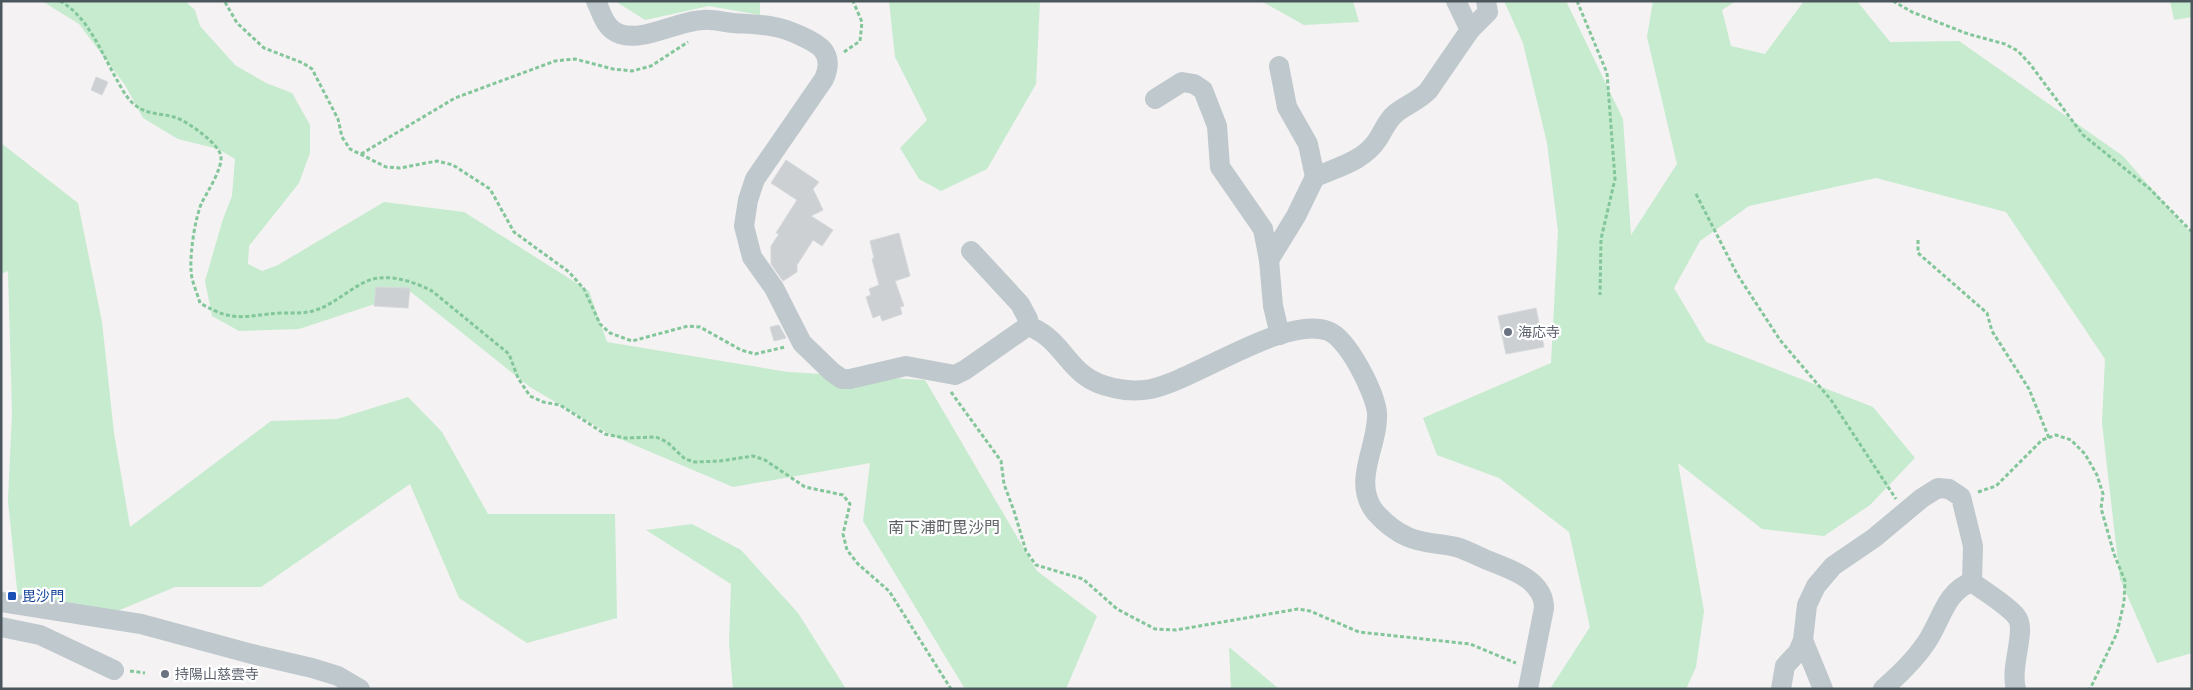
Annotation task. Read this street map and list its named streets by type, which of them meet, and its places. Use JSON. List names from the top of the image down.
{
  "districts": ["南下浦町毘沙門"],
  "places": {
    "other": ["海応寺", "持陽山慈雲寺"],
    "transit": ["毘沙門"]
  }
}
